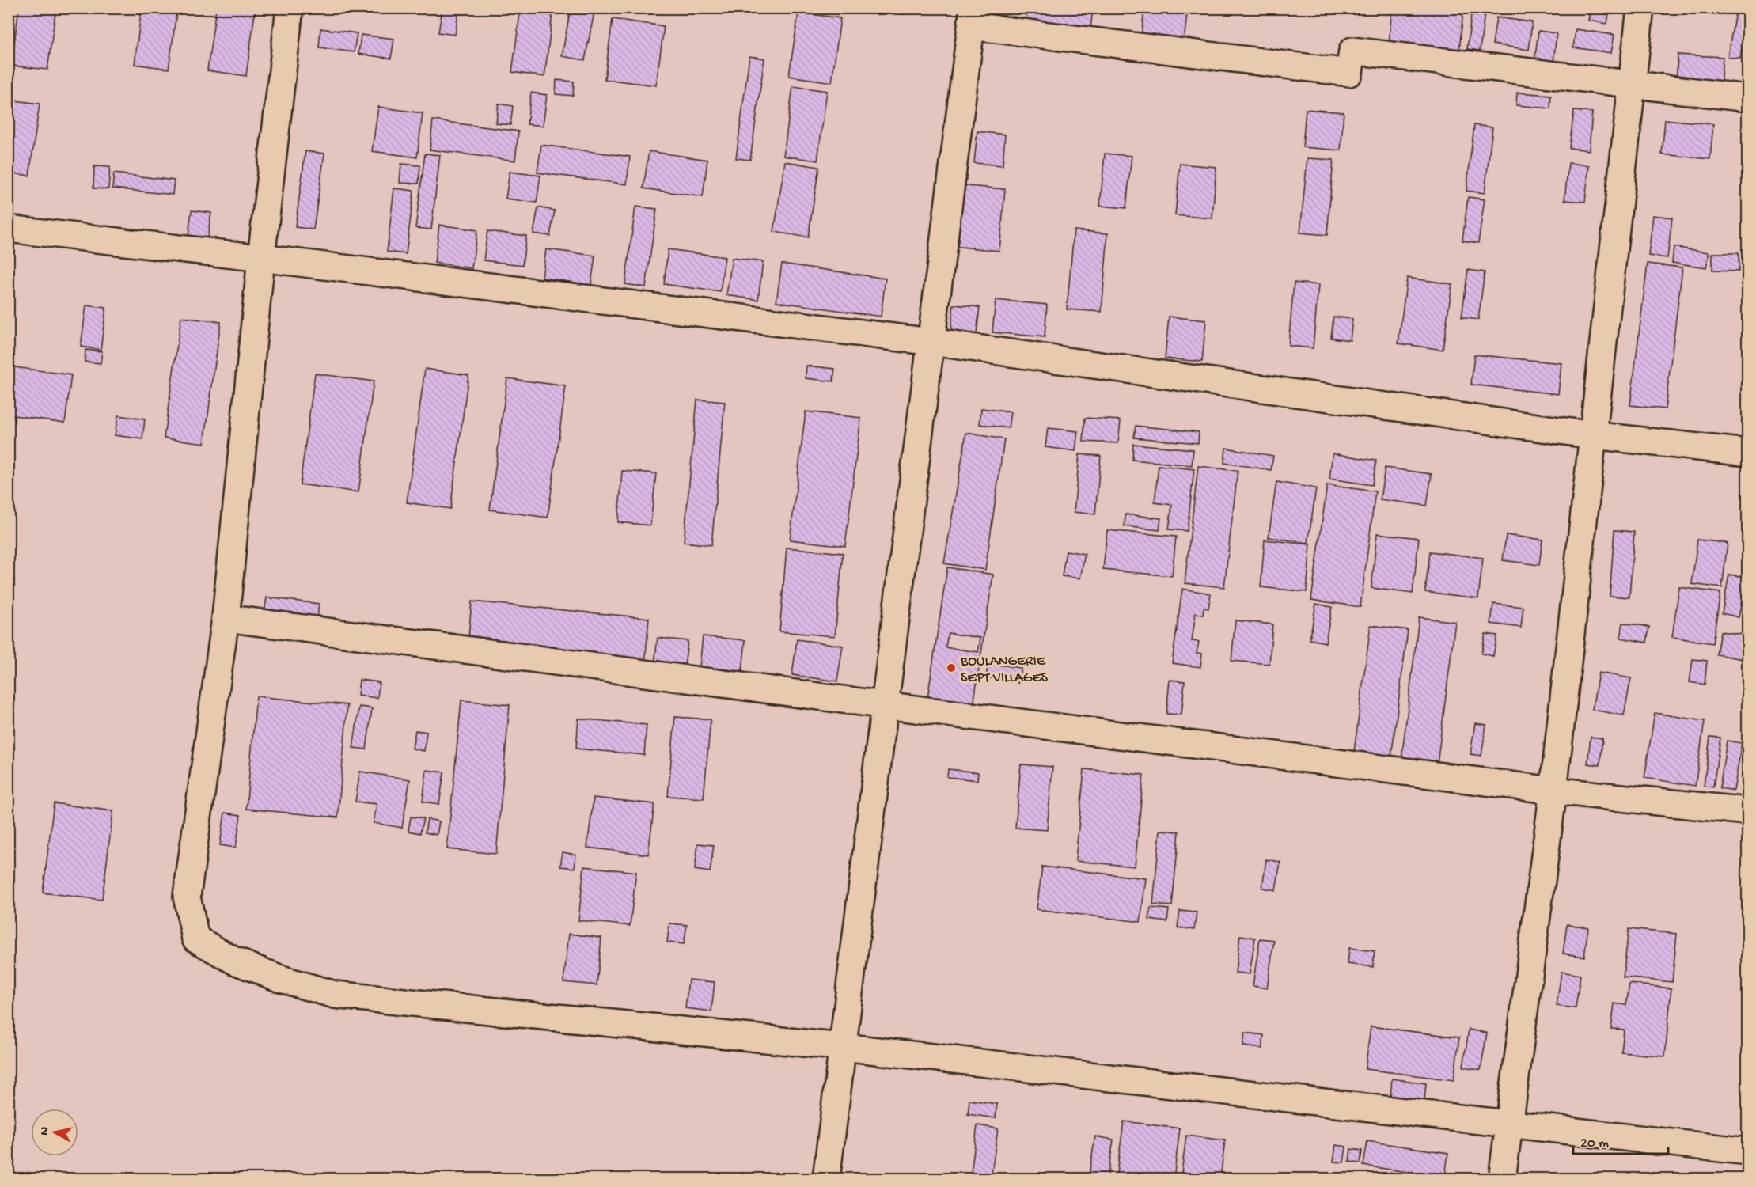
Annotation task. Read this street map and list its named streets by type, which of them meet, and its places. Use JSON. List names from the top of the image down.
{
  "places": ["BOULANGERIE SEPT VILLAGES"],
  "scale_bar": "20 m",
  "north": "left"
}
